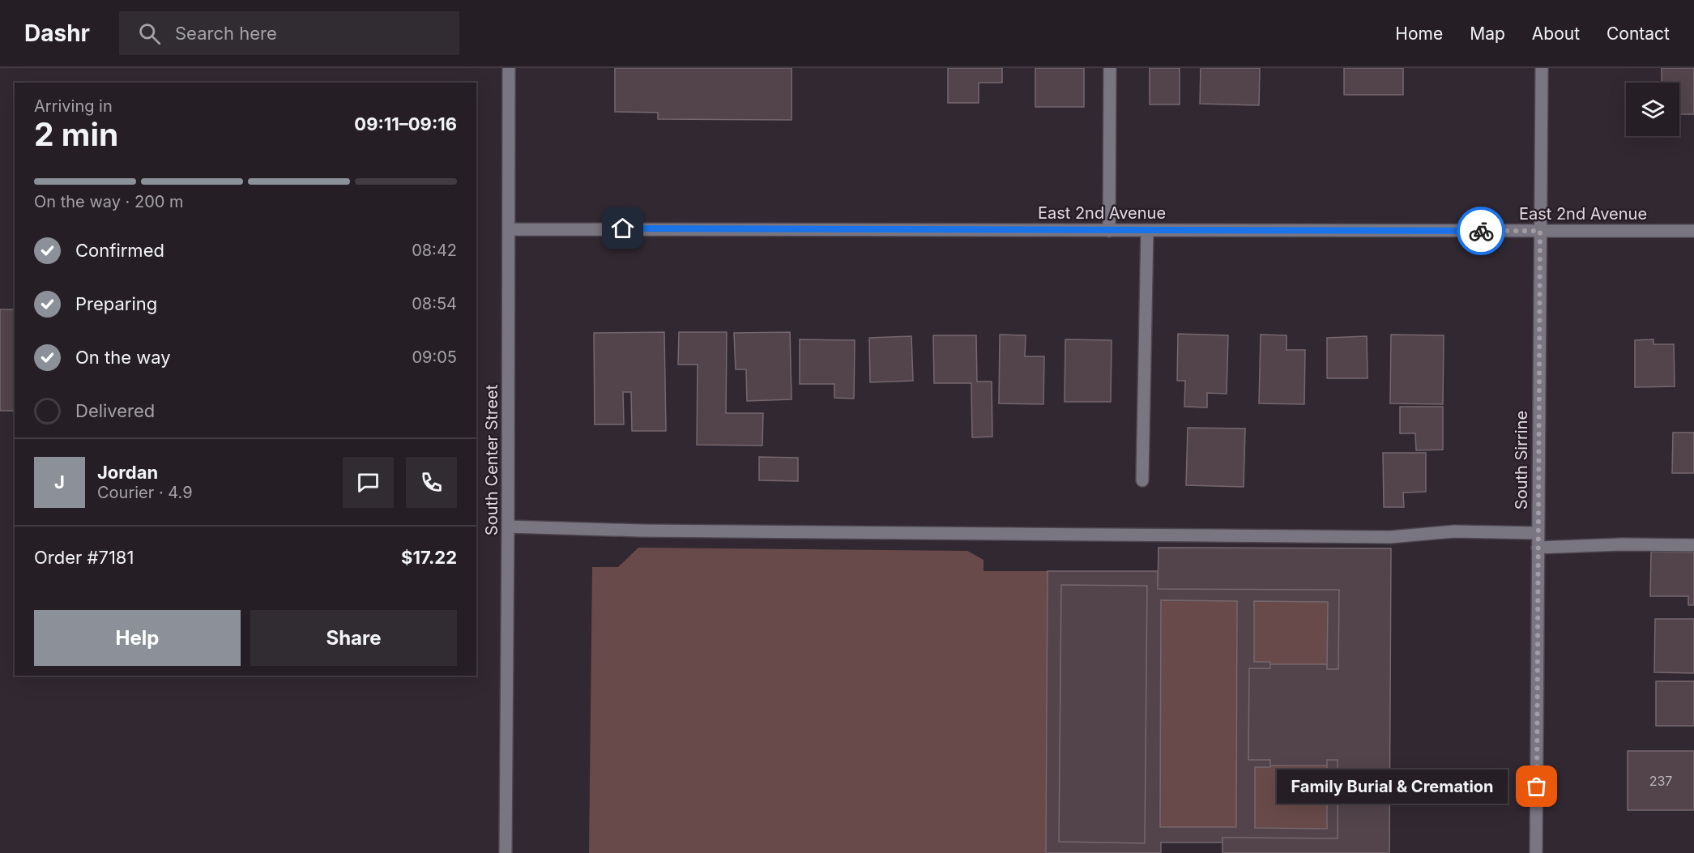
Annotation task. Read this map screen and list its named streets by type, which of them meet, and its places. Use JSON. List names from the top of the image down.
{
  "streets": {
    "street": ["East 2nd Avenue", "South Center Street", "South Sirrine"]
  },
  "crossings": [
    ["East 2nd Avenue", "South Center Street"],
    ["East 2nd Avenue", "South Sirrine"]
  ],
  "places": ["Family Burial & Cremation"],
  "house_numbers": ["237"],
  "page": {
    "header": "Dashr",
    "search": "Search here",
    "nav": [
      "Home",
      "Map",
      "About",
      "Contact"
    ],
    "heading": ["2 min", "Arriving in", "09:11–09:16"],
    "panel": [
      "Jordan",
      "Courier · 4.9",
      "Order #7181",
      "$17.22"
    ],
    "bar": "On the way · 200 m",
    "list": [
      ["Confirmed", "08:42"],
      ["Preparing", "08:54"],
      ["On the way", "09:05"],
      "Delivered"
    ],
    "round": "J",
    "buttons": ["Help", "Share"],
    "bubble": "Family Burial & Cremation"
  }
}
